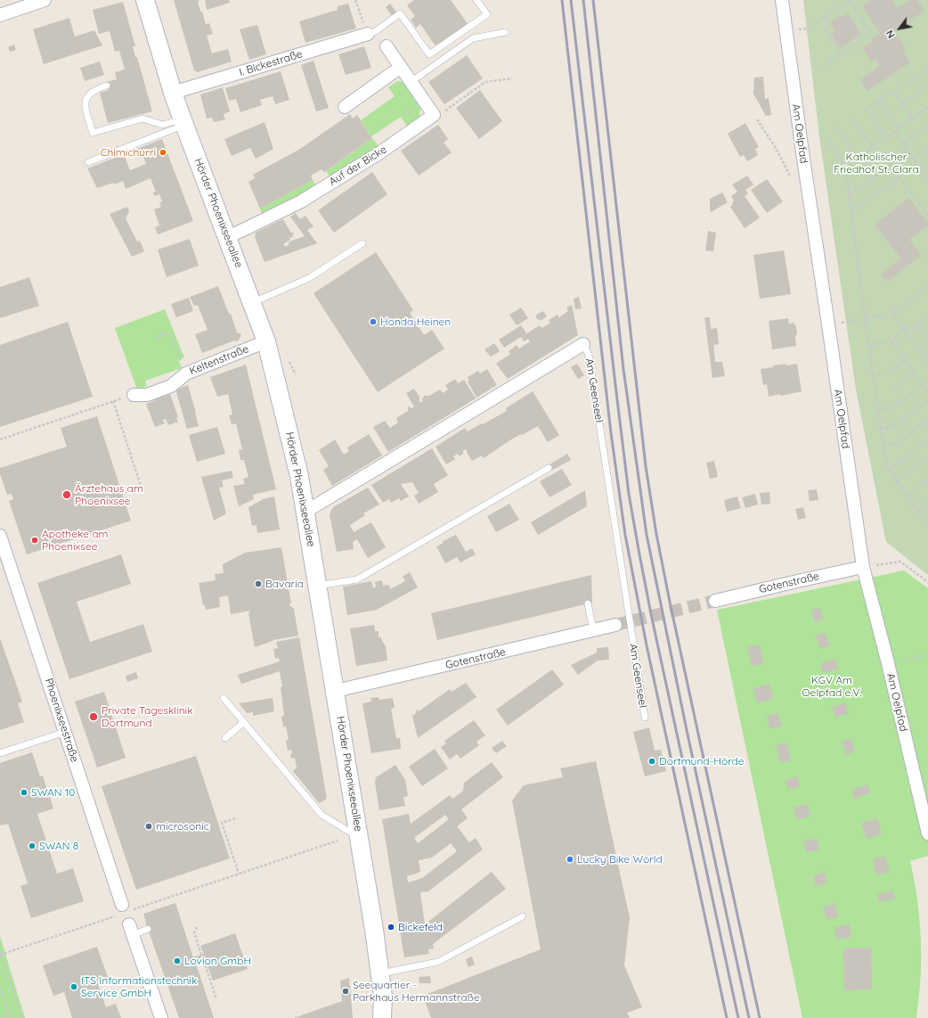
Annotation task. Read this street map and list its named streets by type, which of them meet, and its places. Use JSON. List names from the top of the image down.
{
  "streets": {
    "main road": ["Hörder Phoenixseeallee"],
    "street": [
      "I. Bickestraße",
      "Am Oelpfad",
      "Auf der Bicke",
      "Keltenstraße",
      "Am Geenseel",
      "Gotenstraße",
      "Phoenixseestraße"
    ]
  },
  "crossings": [
    ["I. Bickestraße", "Hörder Phoenixseeallee"],
    ["Am Oelpfad", "Gotenstraße"],
    ["Auf der Bicke", "Hörder Phoenixseeallee"],
    ["Hörder Phoenixseeallee", "Keltenstraße"],
    ["Hörder Phoenixseeallee", "Am Geenseel"],
    ["Hörder Phoenixseeallee", "Gotenstraße"]
  ],
  "parks": ["Katholischer Friedhof St. Clara", "KGV Am Oelpfad e.V."],
  "places": [
    "Chimichurri",
    "Honda Heinen",
    "Ärztehaus am Phoenixsee",
    "Apotheke am Phoenixsee",
    "Bavaria",
    "Private Tagesklinik Dortmund",
    "Dortmund-Hörde",
    "SWAN 10",
    "microsonic",
    "SWAN 8",
    "Lucky Bike World",
    "Bickefeld",
    "Lovion GmbH",
    "ITS Informationstechnik Service GmbH",
    "Seequartier - Parkhaus Hermannstraße"
  ],
  "north": "bottom left"
}
